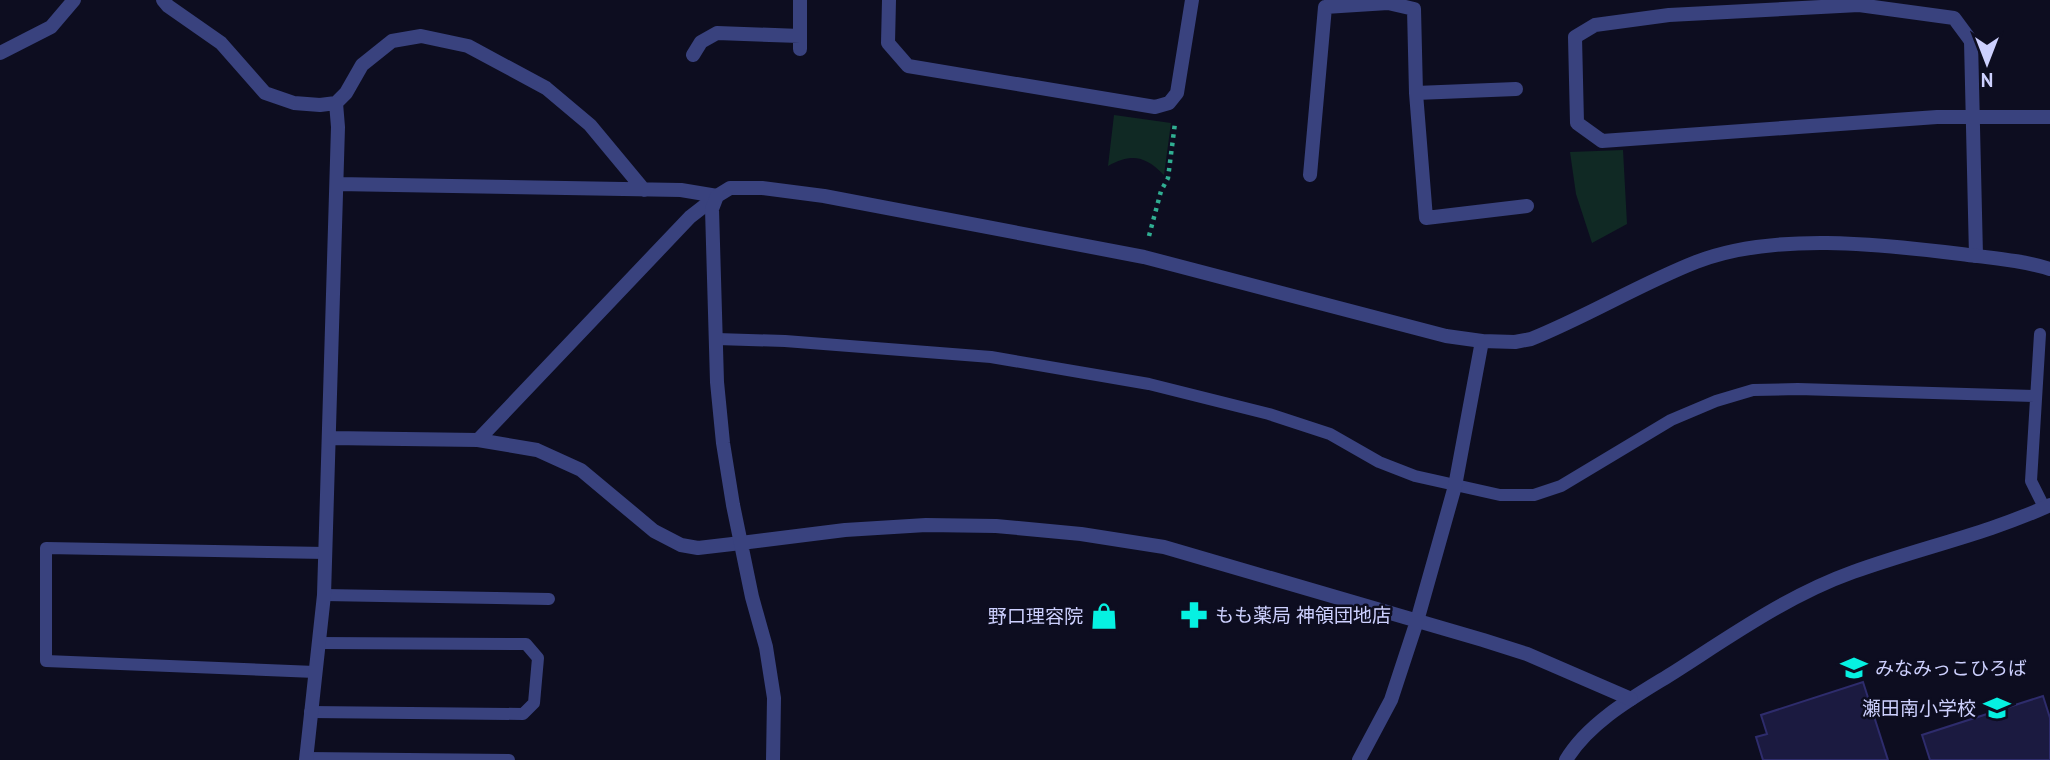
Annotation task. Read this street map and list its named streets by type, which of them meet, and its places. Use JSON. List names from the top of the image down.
{
  "places": {
    "pharmacy": ["もも薬局 神領団地店"],
    "shop": ["野口理容院"],
    "school or university": ["みなみっこひろば", "瀬田南小学校"]
  },
  "north": "bottom"
}
